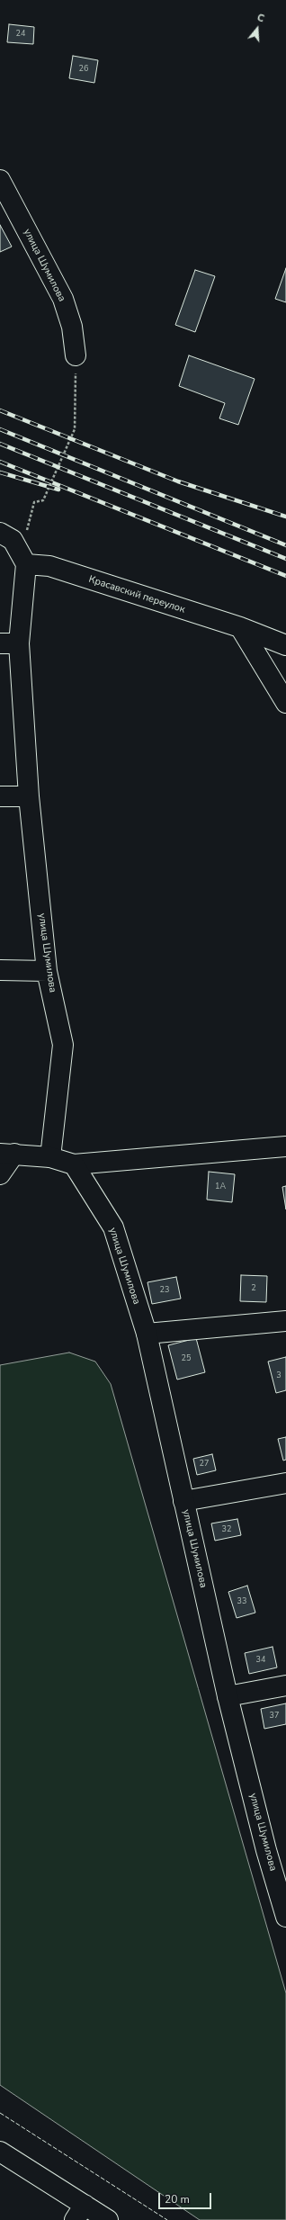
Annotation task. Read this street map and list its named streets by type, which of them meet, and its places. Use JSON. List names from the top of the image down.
{
  "streets": {
    "street": ["улица Шумилова", "Красавский переулок"]
  },
  "crossings": [
    ["улица Шумилова", "Красавский переулок"]
  ],
  "house_numbers": [
    "24",
    "26",
    "1А",
    "2",
    "23",
    "25",
    "3",
    "27",
    "32",
    "33",
    "34",
    "37"
  ],
  "scale_bar": "20 m",
  "north": "top"
}
